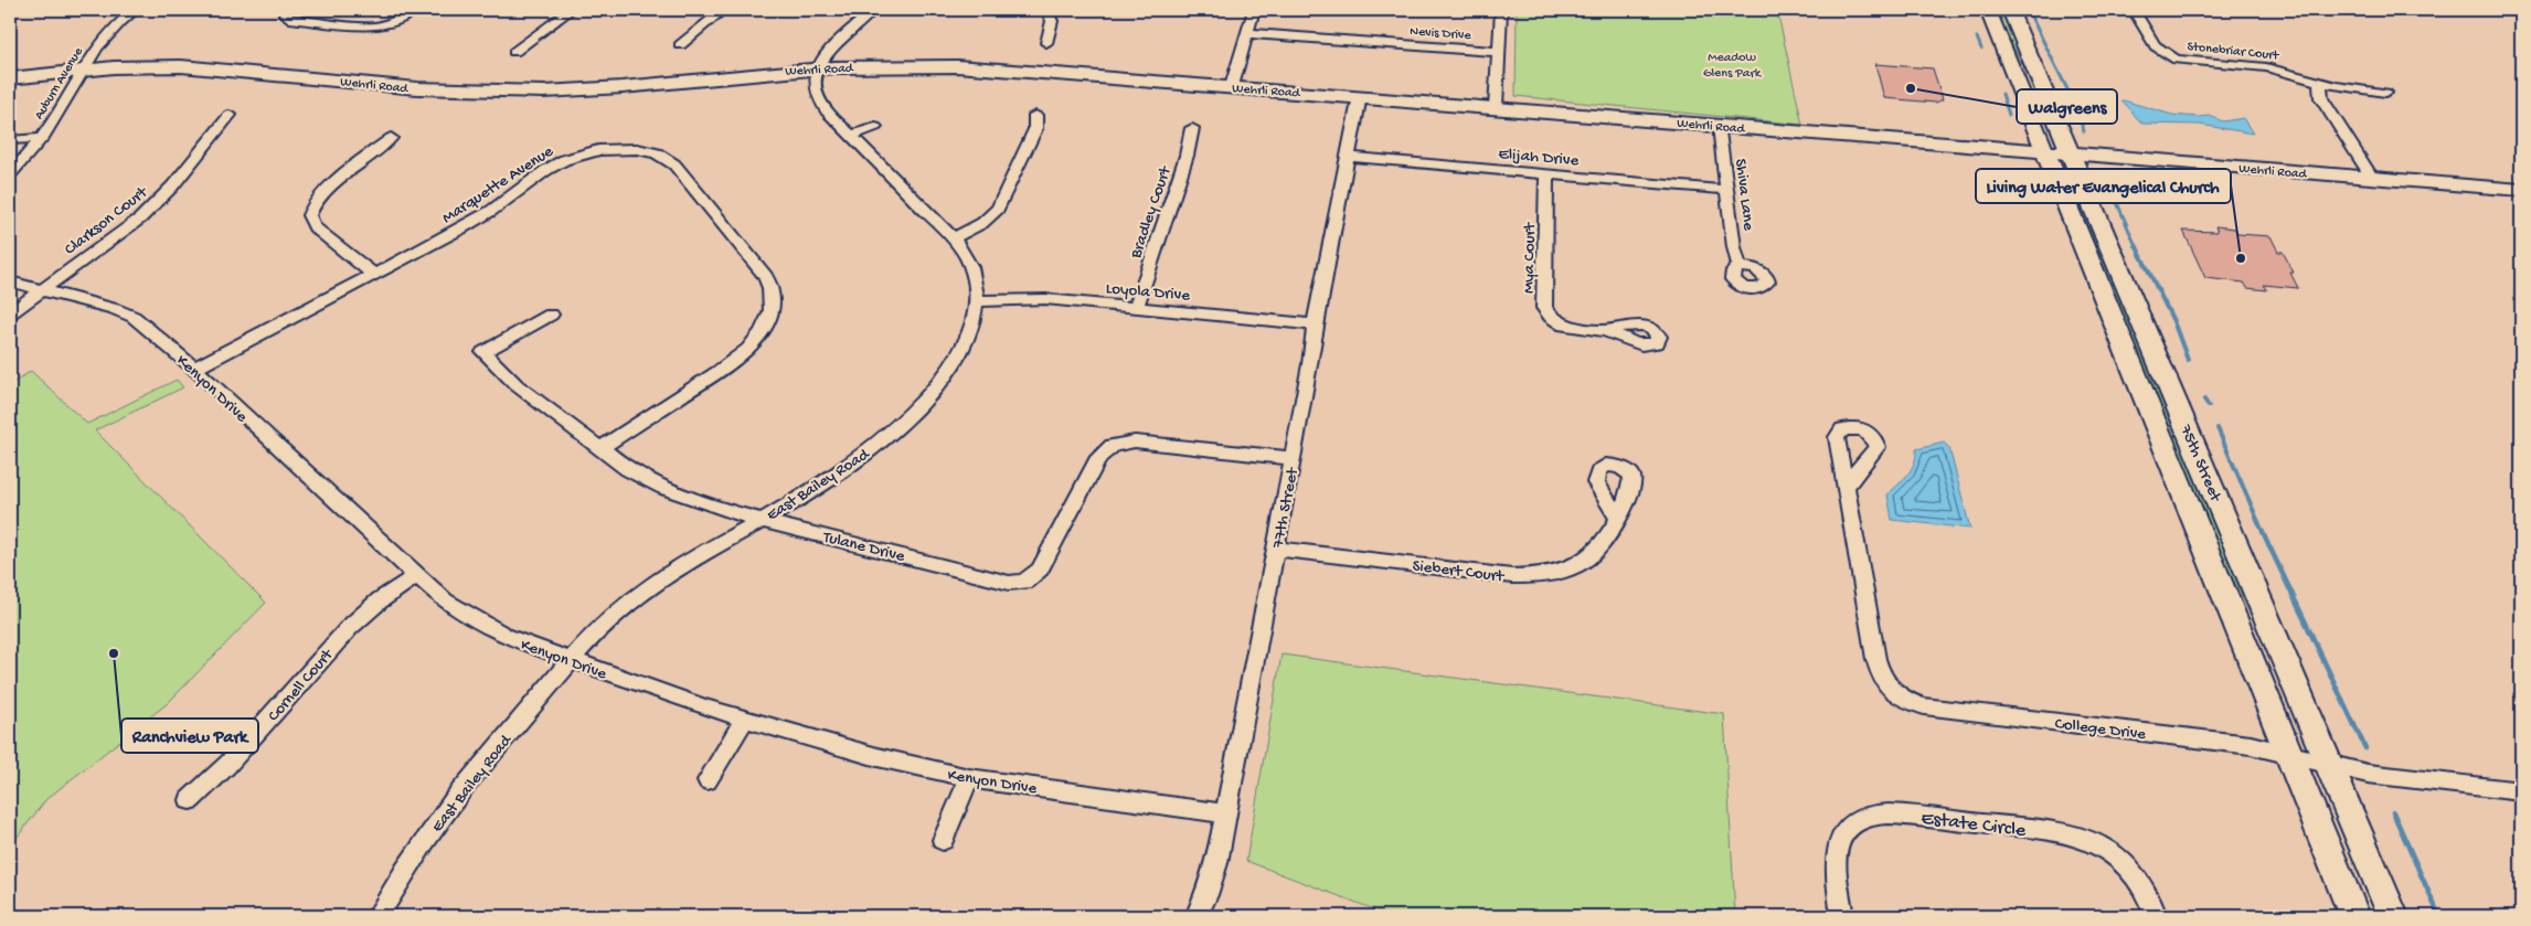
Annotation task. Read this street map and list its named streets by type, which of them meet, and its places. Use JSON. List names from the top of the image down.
{
  "streets": {
    "main road": ["Wehrli Road", "75th Street"],
    "street": [
      "Nevis Drive",
      "Stonebriar Court",
      "Auburn Avenue",
      "Elijah Drive",
      "Marquette Avenue",
      "Shiva Lane",
      "Bradley Court",
      "Clarkson Court",
      "Mya Court",
      "Loyola Drive",
      "Kenyon Drive",
      "East Bailey Road",
      "77th Street",
      "Tulane Drive",
      "Siebert Court",
      "Cornell Court",
      "College Drive",
      "Estate Circle"
    ]
  },
  "crossings": [
    ["Wehrli Road", "Auburn Avenue"],
    ["Wehrli Road", "Shiva Lane"],
    ["Wehrli Road", "75th Street"],
    ["Wehrli Road", "East Bailey Road"],
    ["Wehrli Road", "77th Street"],
    ["Elijah Drive", "Shiva Lane"],
    ["Elijah Drive", "Mya Court"],
    ["Elijah Drive", "77th Street"],
    ["Marquette Avenue", "Kenyon Drive"],
    ["Marquette Avenue", "Tulane Drive"],
    ["Bradley Court", "Loyola Drive"],
    ["Clarkson Court", "Kenyon Drive"],
    ["Loyola Drive", "East Bailey Road"],
    ["Loyola Drive", "77th Street"],
    ["Kenyon Drive", "East Bailey Road"],
    ["Kenyon Drive", "77th Street"],
    ["Kenyon Drive", "Cornell Court"],
    ["75th Street", "College Drive"],
    ["East Bailey Road", "Tulane Drive"],
    ["77th Street", "Tulane Drive"],
    ["77th Street", "Siebert Court"]
  ],
  "parks": ["Meadow Glens Park"],
  "places": ["Walgreens", "Living Water Evangelical Church", "Ranchview Park"]
}
